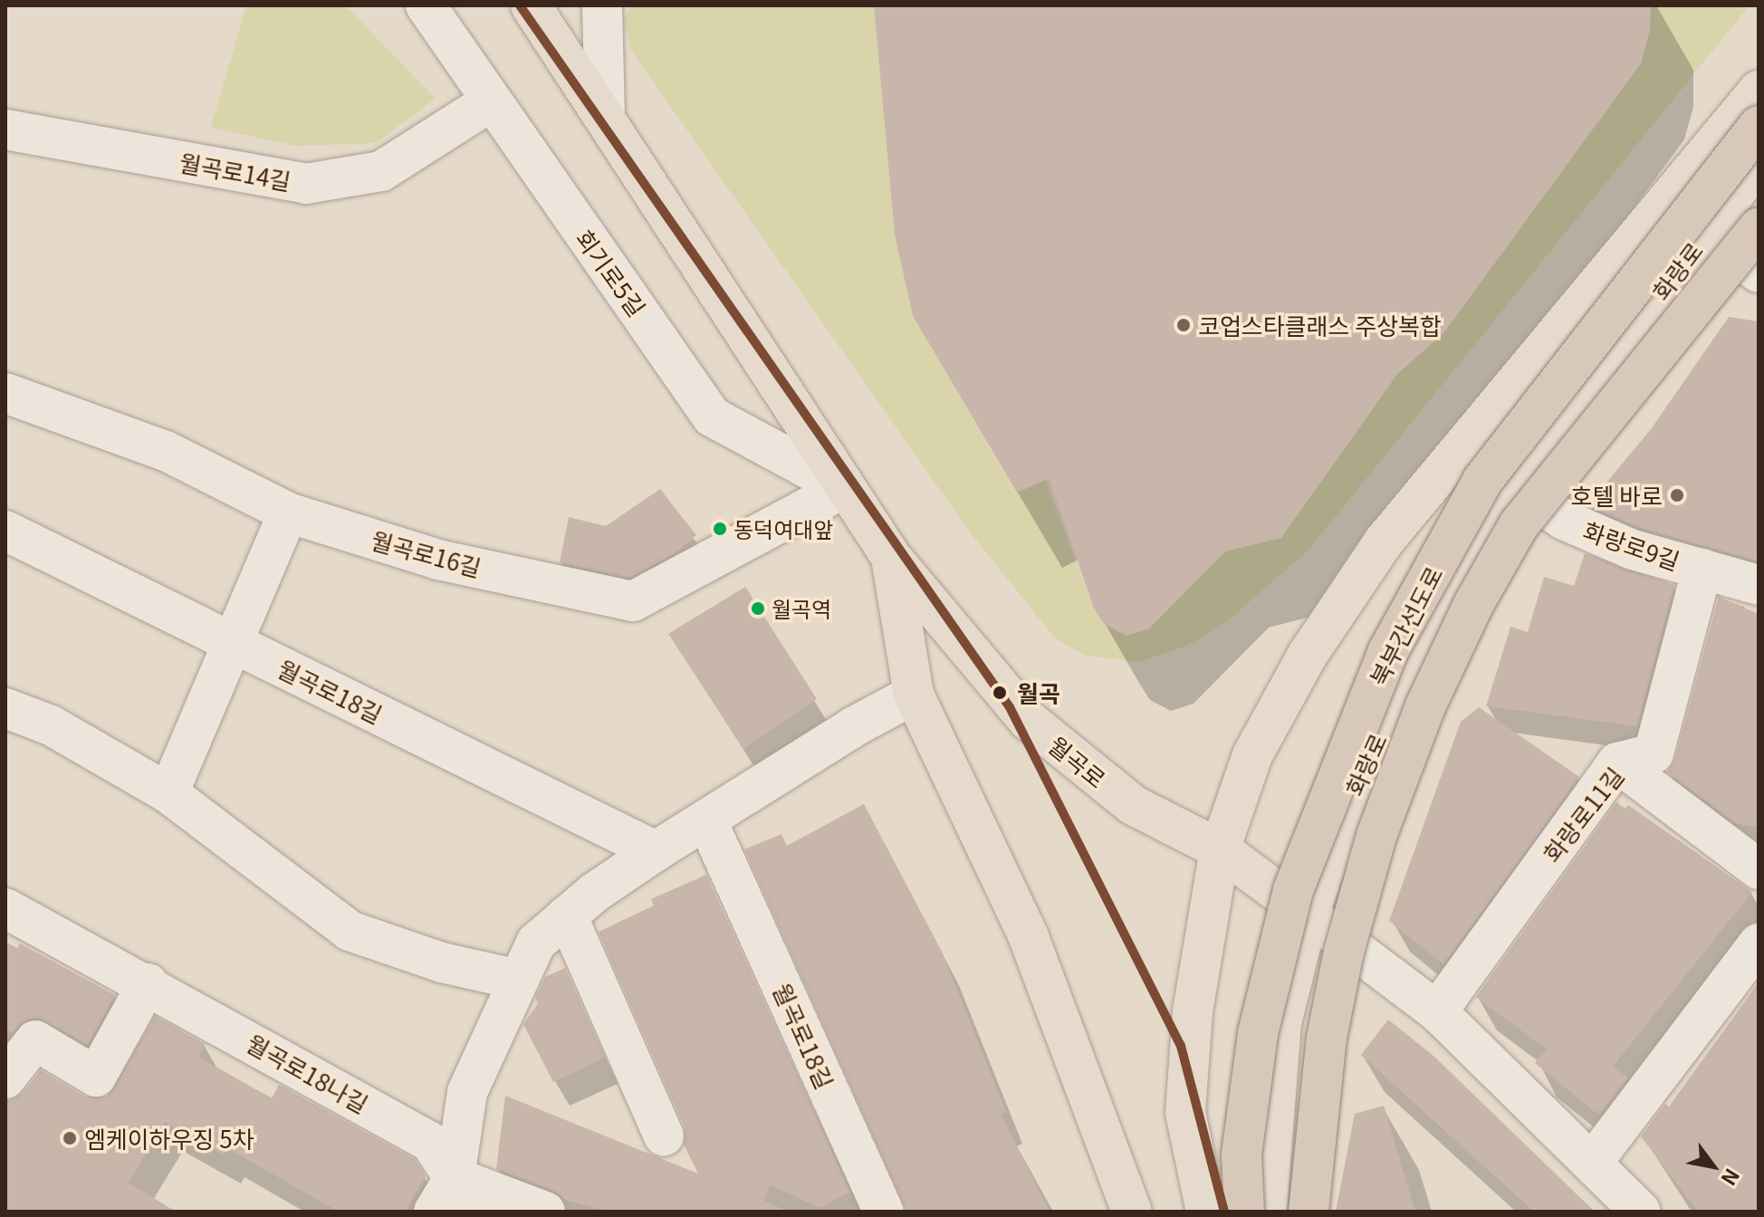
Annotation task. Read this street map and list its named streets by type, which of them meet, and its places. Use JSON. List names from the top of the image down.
{
  "streets": {
    "highway": ["북부간선도로"],
    "main road": ["화랑로", "월곡로"],
    "street": [
      "월곡로14길",
      "회기로5길",
      "화랑로9길",
      "월곡로16길",
      "월곡로18길",
      "화랑로11길",
      "월곡로18나길"
    ]
  },
  "crossings": [
    ["월곡로14길", "회기로5길"],
    ["화랑로", "화랑로9길"],
    ["화랑로", "월곡로"],
    ["회기로5길", "월곡로16길"],
    ["회기로5길", "월곡로"],
    ["화랑로9길", "화랑로11길"],
    ["월곡로16길", "월곡로"]
  ],
  "places": [
    "코업스타클래스 주상복합",
    "호텔 바로",
    "동덕여대앞",
    "월곡역",
    "월곡",
    "엠케이하우징 5차"
  ],
  "north": "bottom right"
}
